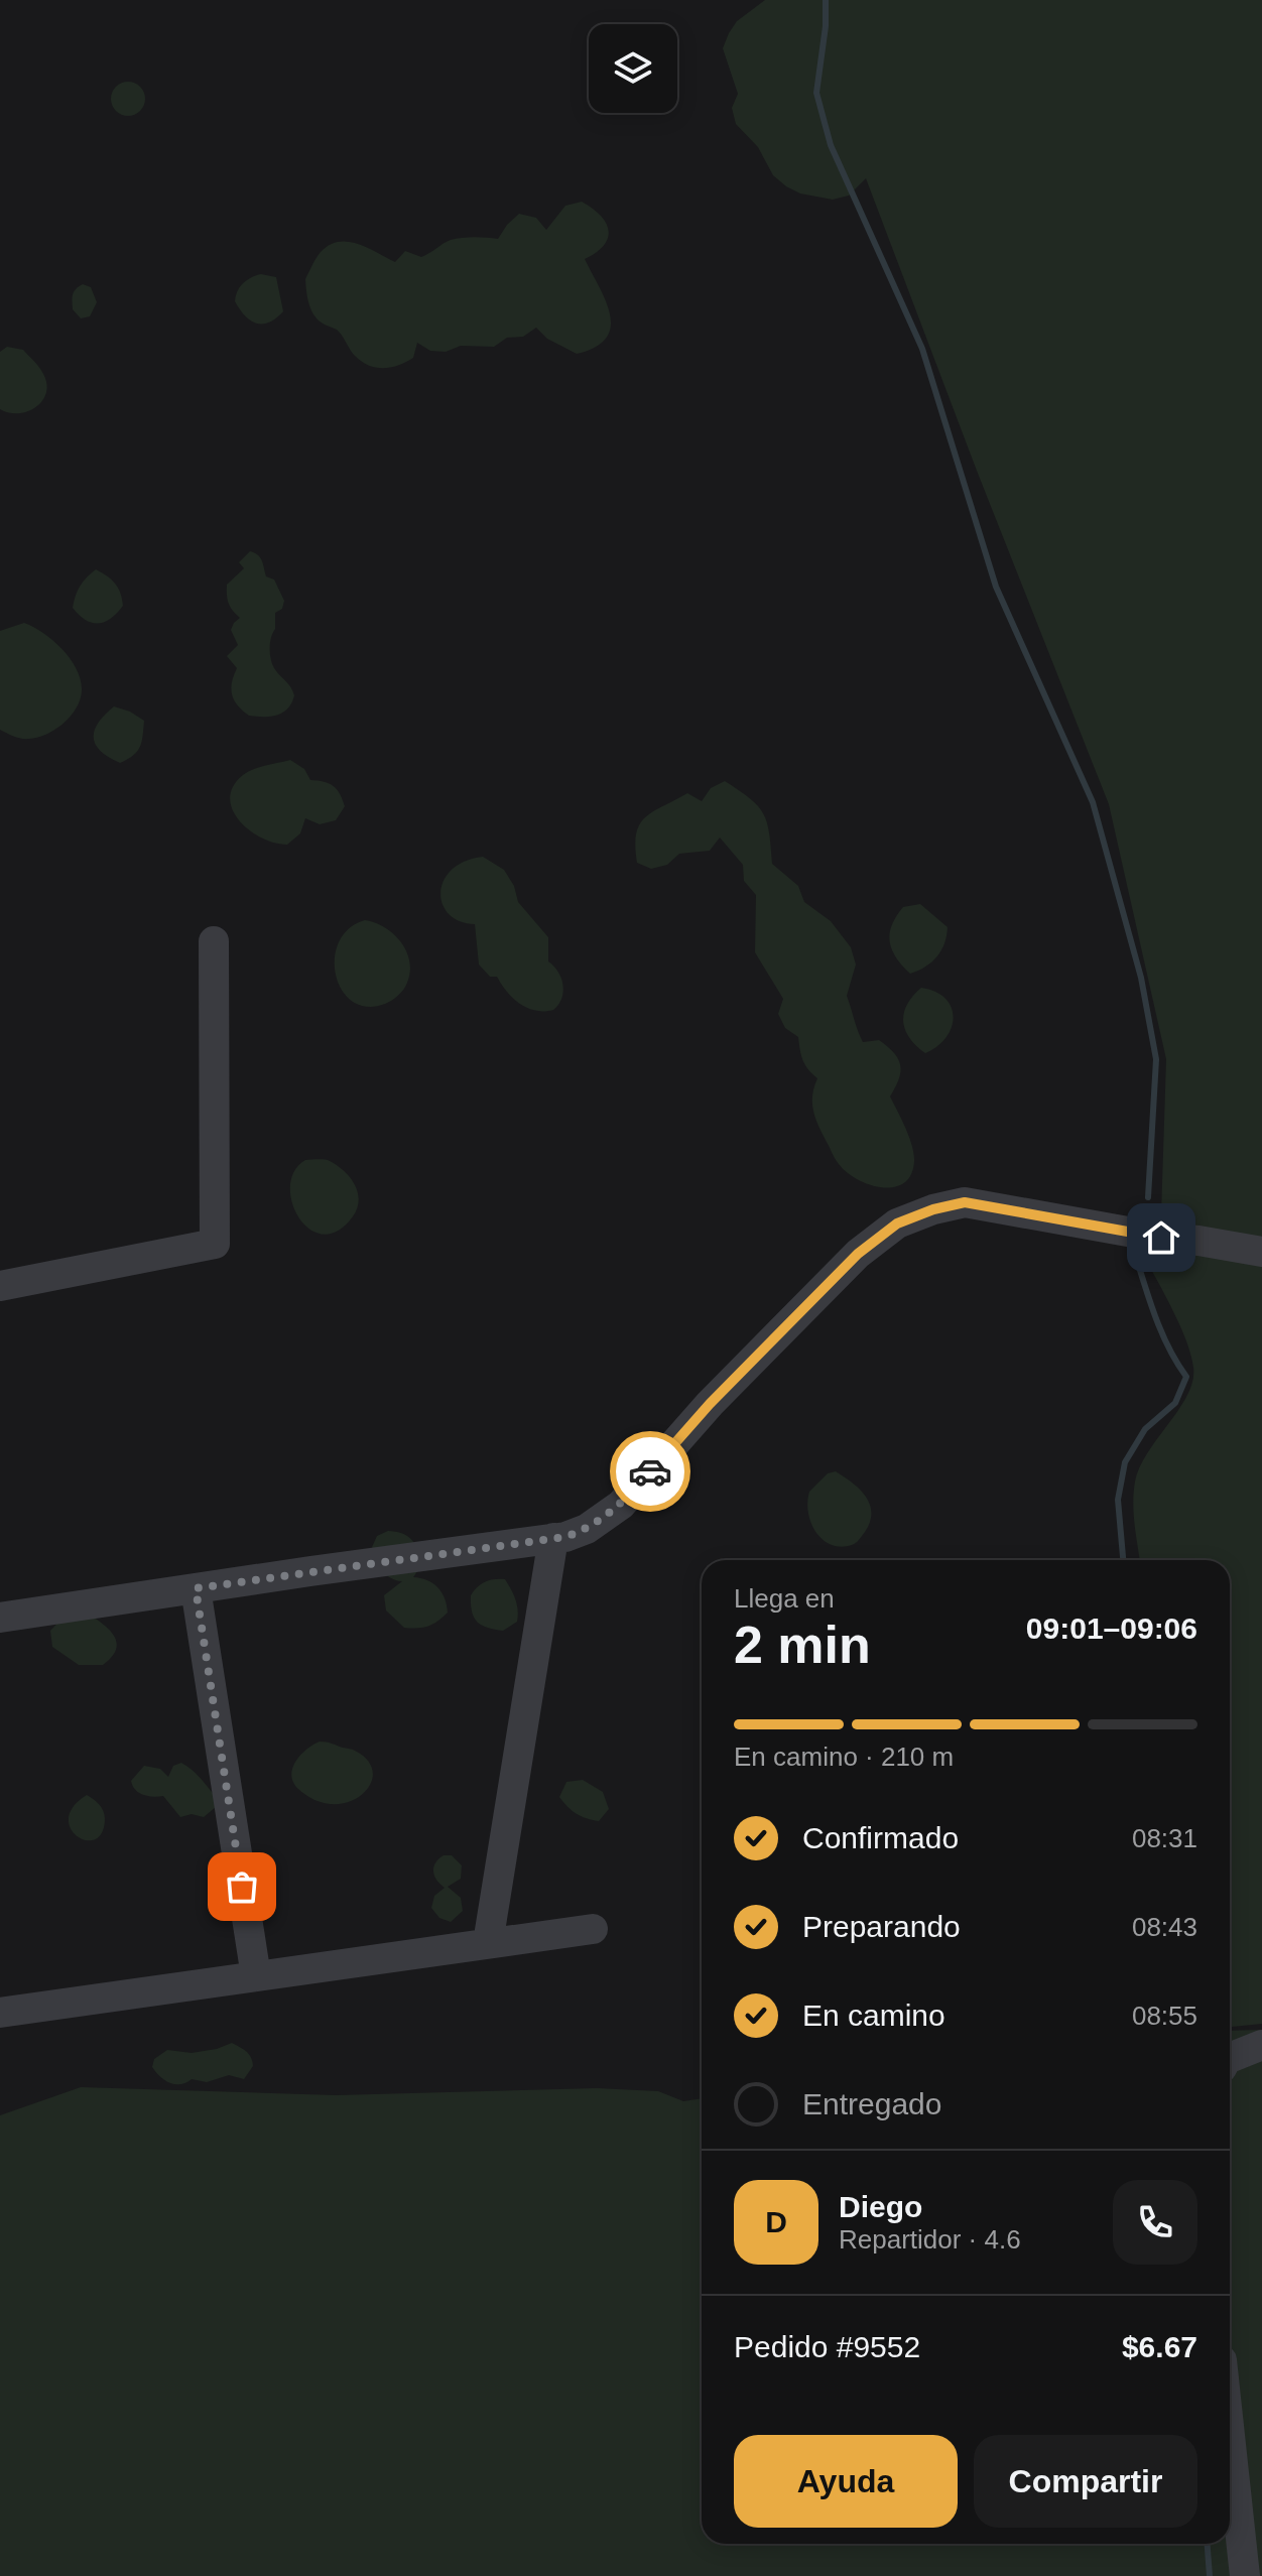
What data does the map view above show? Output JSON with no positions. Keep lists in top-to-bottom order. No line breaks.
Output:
{"page":{"heading":["2 min","Llega en","09:01–09:06"],"panel":["Diego","Repartidor · 4.6","Pedido #9552","$6.67"],"bar":"En camino · 210 m","list":[["Confirmado","08:31"],["Preparando","08:43"],["En camino","08:55"],"Entregado"],"round":"D","buttons":["Ayuda","Compartir"]}}
